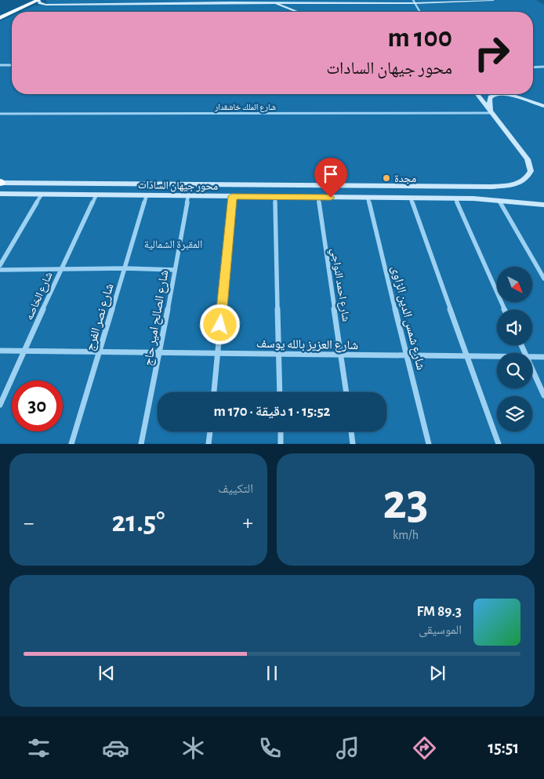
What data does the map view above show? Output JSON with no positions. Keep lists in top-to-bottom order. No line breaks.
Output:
{"streets":{"main road":["محور جيهان السادات"],"street":["شارع الملك خاشقدار","شارع احمد النواجي","شارع الخاصه","شارع نصر الفرج","شارع الصالح امير حاج","شارع شمس الدين الزاوى","شارع العزيز بالله يوسف"]},"crossings":[["شارع الملك خاشقدار","محور جيهان السادات"],["محور جيهان السادات","شارع احمد النواجي"],["محور جيهان السادات","شارع الخاصه"],["محور جيهان السادات","شارع نصر الفرج"],["محور جيهان السادات","شارع الصالح امير حاج"],["محور جيهان السادات","شارع شمس الدين الزاوى"],["شارع احمد النواجي","شارع العزيز بالله يوسف"],["شارع الخاصه","شارع العزيز بالله يوسف"],["شارع نصر الفرج","شارع العزيز بالله يوسف"],["شارع الصالح امير حاج","شارع العزيز بالله يوسف"],["شارع شمس الدين الزاوى","شارع العزيز بالله يوسف"]],"parks":["المقبرة الشمالية"],"places":["مجدة"],"north":"bottom right","page":{"turn":["100 m","محور جيهان السادات"],"limit":"30","trip":"15:52 · 1 دقيقة · 170 m","tile":[["23","km/h"],"التكييف"],"heat":["−","21.5°","+"],"song":["89.3 FM","الموسيقى"],"tabs":"15:51"}}
